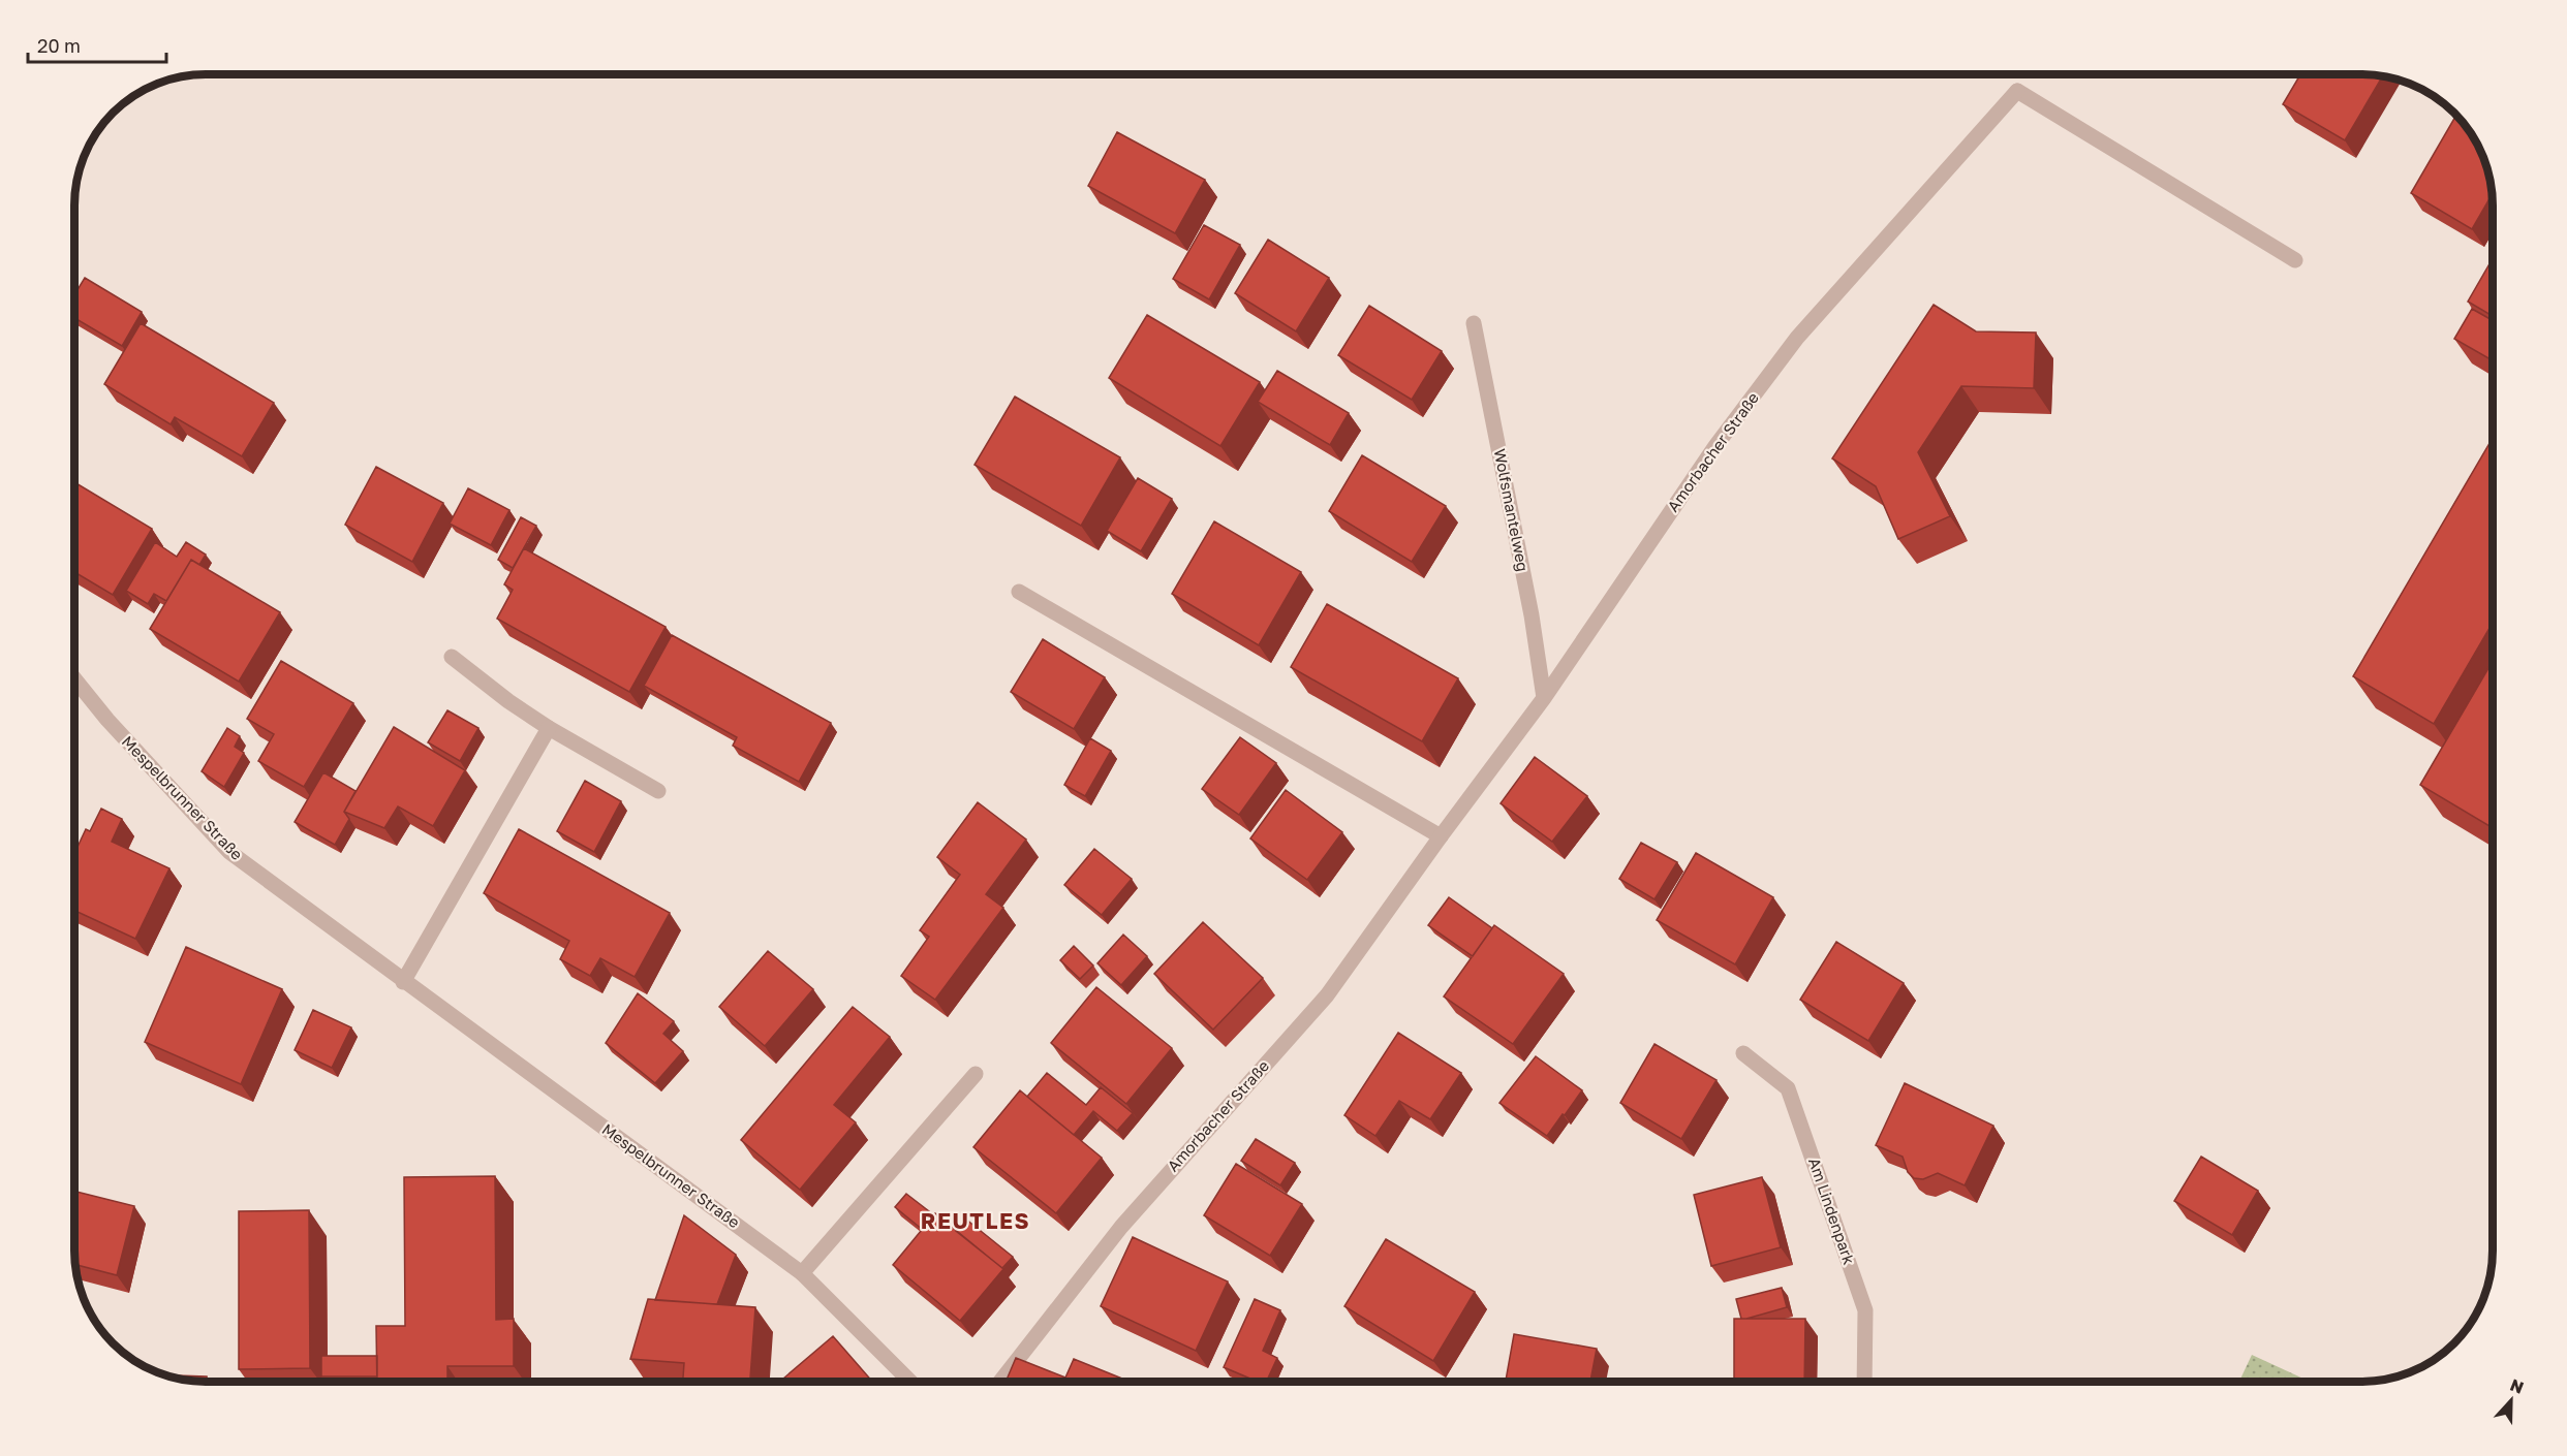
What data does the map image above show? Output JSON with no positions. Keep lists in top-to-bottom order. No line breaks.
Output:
{"streets":{"street":["Amorbacher Straße","Wolfsmantelweg","Mespelbrunner Straße","Am Lindenpark"]},"crossings":[["Amorbacher Straße","Wolfsmantelweg"]],"districts":["REUTLES"],"scale_bar":"20 m","north":"top"}
